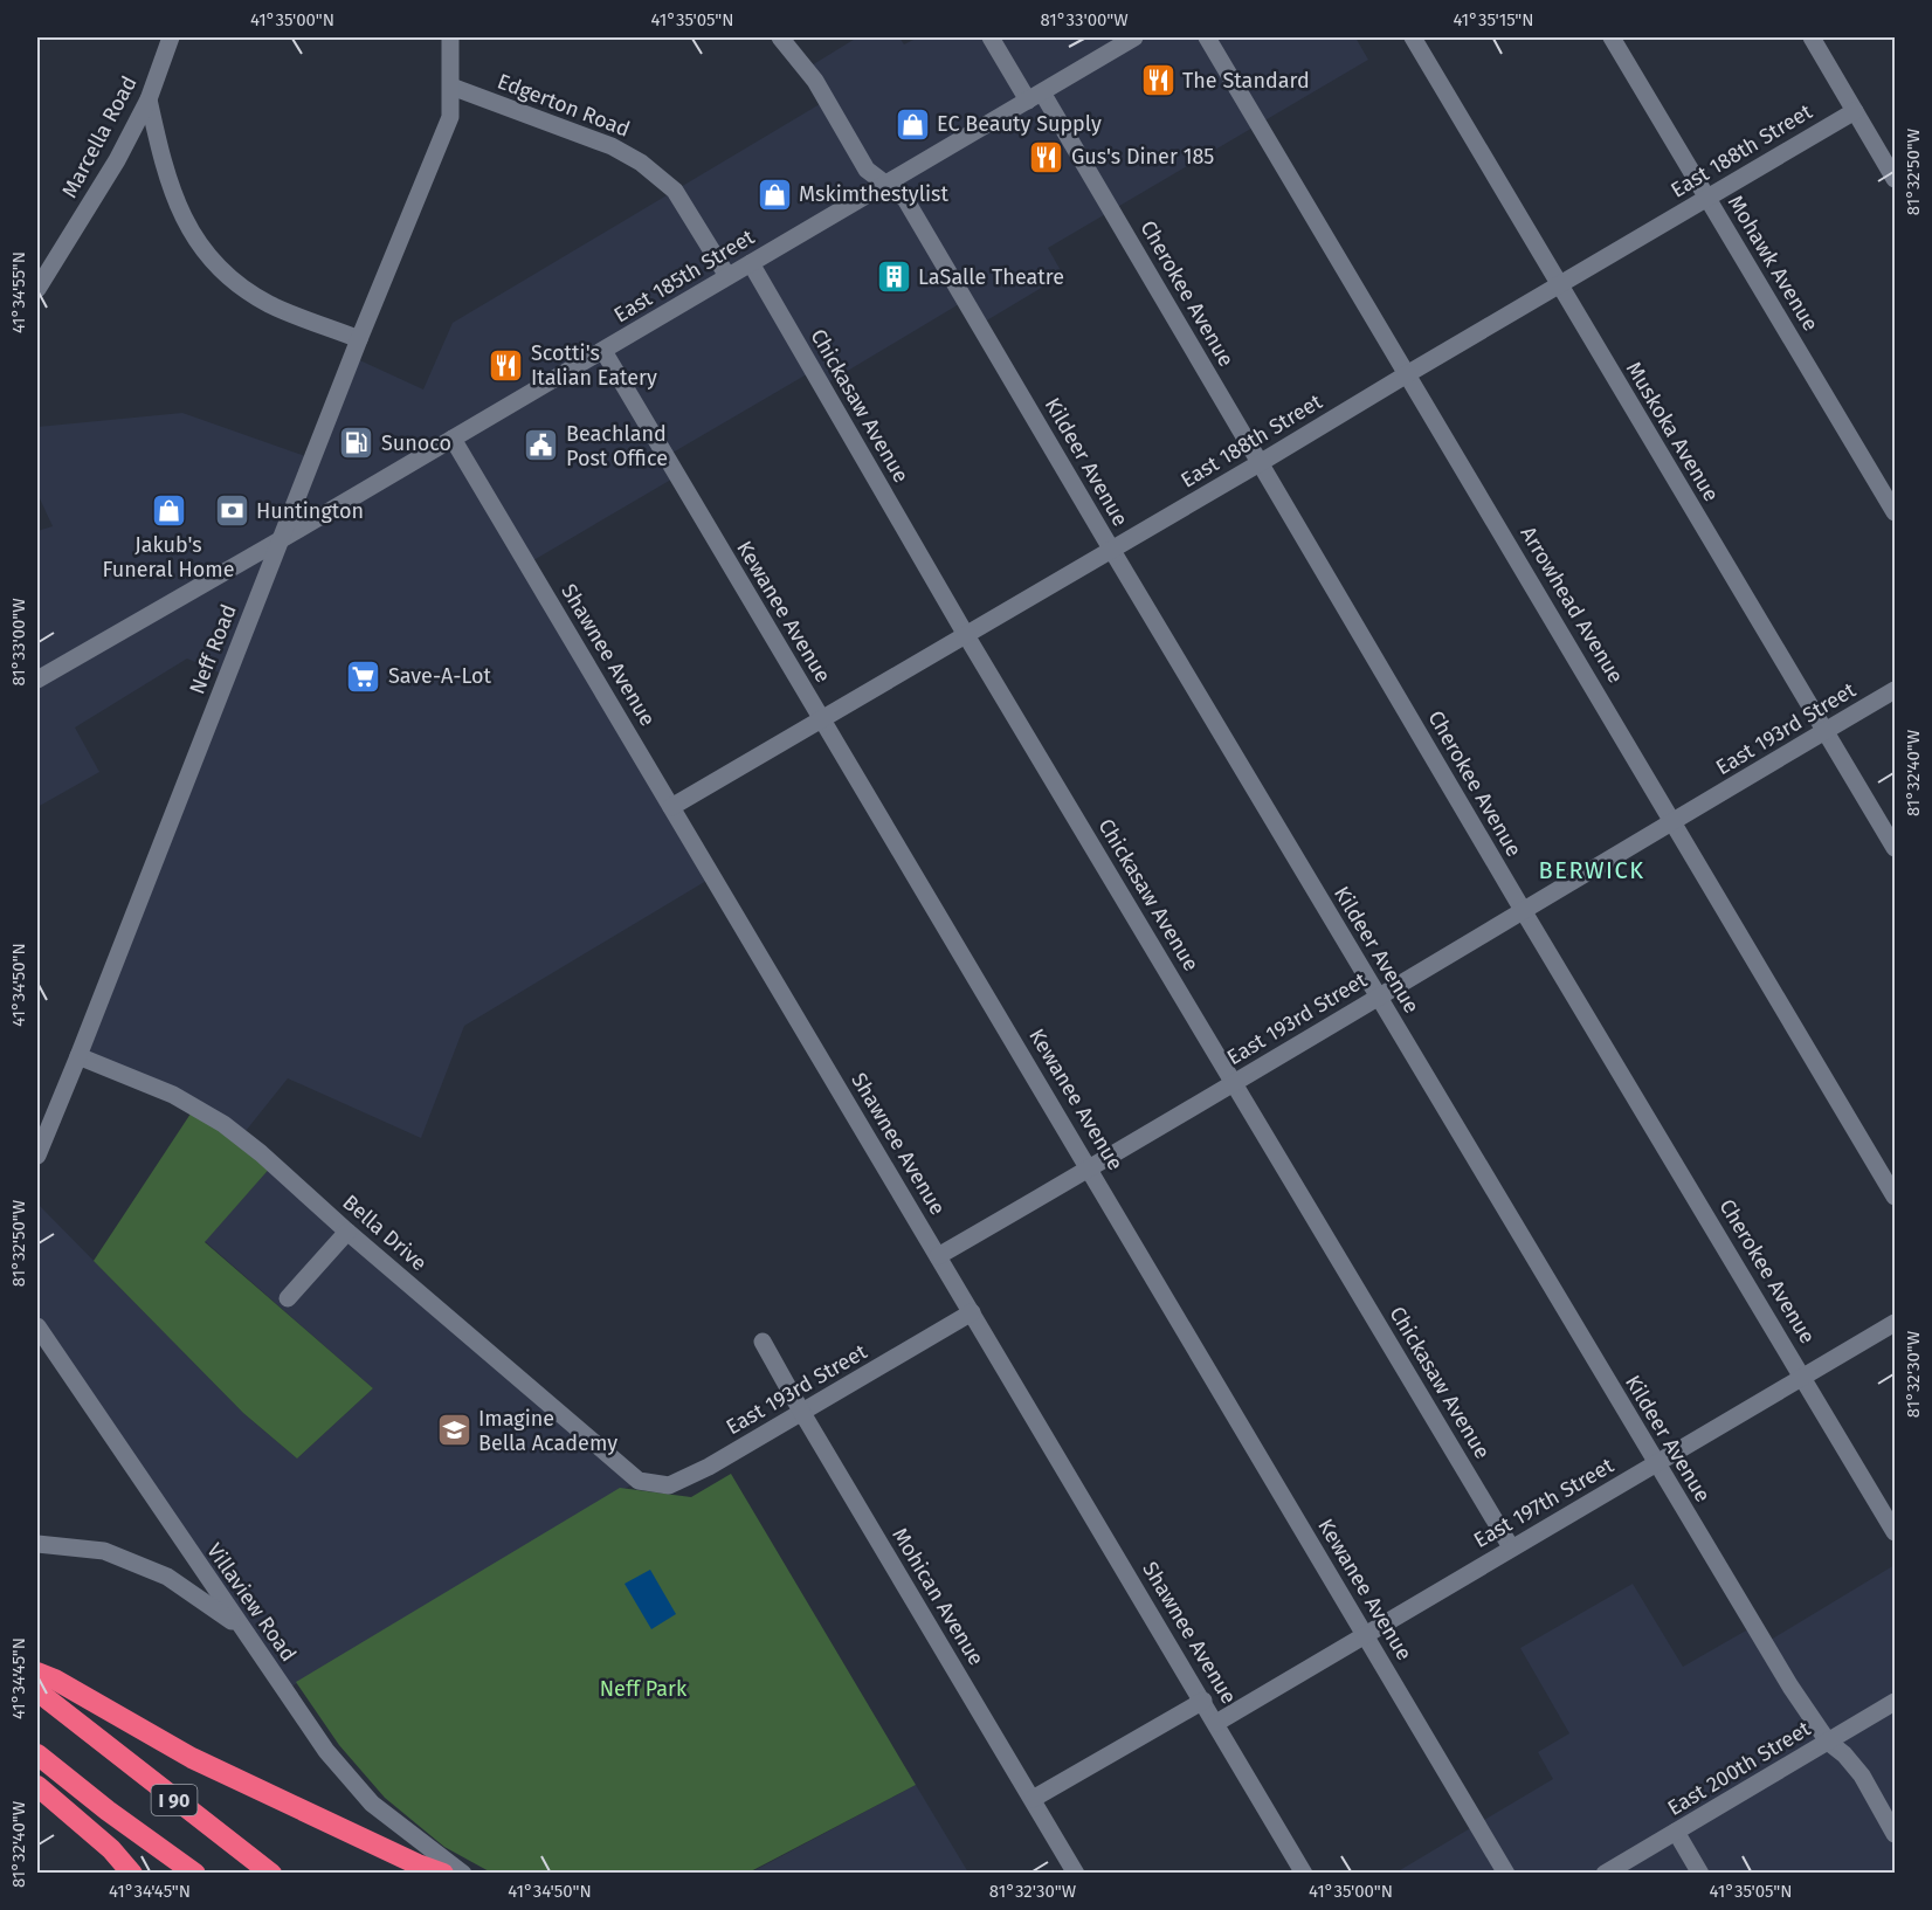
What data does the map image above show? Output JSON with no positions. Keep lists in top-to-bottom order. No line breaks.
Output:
{"streets":{"highway":["I 90"],"street":["Edgerton Road","Marcella Road","East 188th Street","Mohawk Avenue","East 185th Street","Cherokee Avenue","Chickasaw Avenue","Muskoka Avenue","Kildeer Avenue","Arrowhead Avenue","Kewanee Avenue","Neff Road","Shawnee Avenue","East 193rd Street","Bella Drive","East 197th Street","Mohican Avenue","Villaview Road","East 200th Street"]},"crossings":[["Edgerton Road","East 185th Street"],["Edgerton Road","Neff Road"],["East 188th Street","Mohawk Avenue"],["East 188th Street","Cherokee Avenue"],["East 188th Street","Chickasaw Avenue"],["East 188th Street","Muskoka Avenue"],["East 188th Street","Kildeer Avenue"],["East 188th Street","Arrowhead Avenue"],["East 188th Street","Kewanee Avenue"],["East 188th Street","Shawnee Avenue"],["East 185th Street","Cherokee Avenue"],["East 185th Street","Chickasaw Avenue"],["East 185th Street","Kildeer Avenue"],["East 185th Street","Kewanee Avenue"],["East 185th Street","Neff Road"],["East 185th Street","Shawnee Avenue"],["Cherokee Avenue","East 193rd Street"],["Cherokee Avenue","East 197th Street"],["Chickasaw Avenue","East 193rd Street"],["Chickasaw Avenue","East 197th Street"],["Muskoka Avenue","East 193rd Street"],["Kildeer Avenue","East 193rd Street"],["Kildeer Avenue","East 197th Street"],["Kildeer Avenue","East 200th Street"],["Arrowhead Avenue","East 193rd Street"],["Kewanee Avenue","East 193rd Street"],["Kewanee Avenue","East 197th Street"],["Neff Road","Bella Drive"],["Shawnee Avenue","East 193rd Street"],["Shawnee Avenue","East 197th Street"],["East 193rd Street","Bella Drive"],["East 193rd Street","Mohican Avenue"]],"districts":["BERWICK"],"parks":["Neff Park"],"places":{"restaurant":["The Standard","Gus's Diner 185","Scotti's Italian Eatery"],"shop":["EC Beauty Supply","Mskimthestylist","Jakub's Funeral Home"],"building":["LaSalle Theatre"],"fuel station":["Sunoco"],"public building":["Beachland Post Office"],"bank":["Huntington"],"supermarket":["Save-A-Lot"],"school or university":["Imagine Bella Academy"]},"coordinates":["41°35'00\"N","41°35'05\"N","81°33'00\"W","41°35'15\"N","81°32'50\"W","41°34'55\"N","81°32'40\"W","41°34'50\"N","81°32'30\"W","41°34'45\"N"]}
